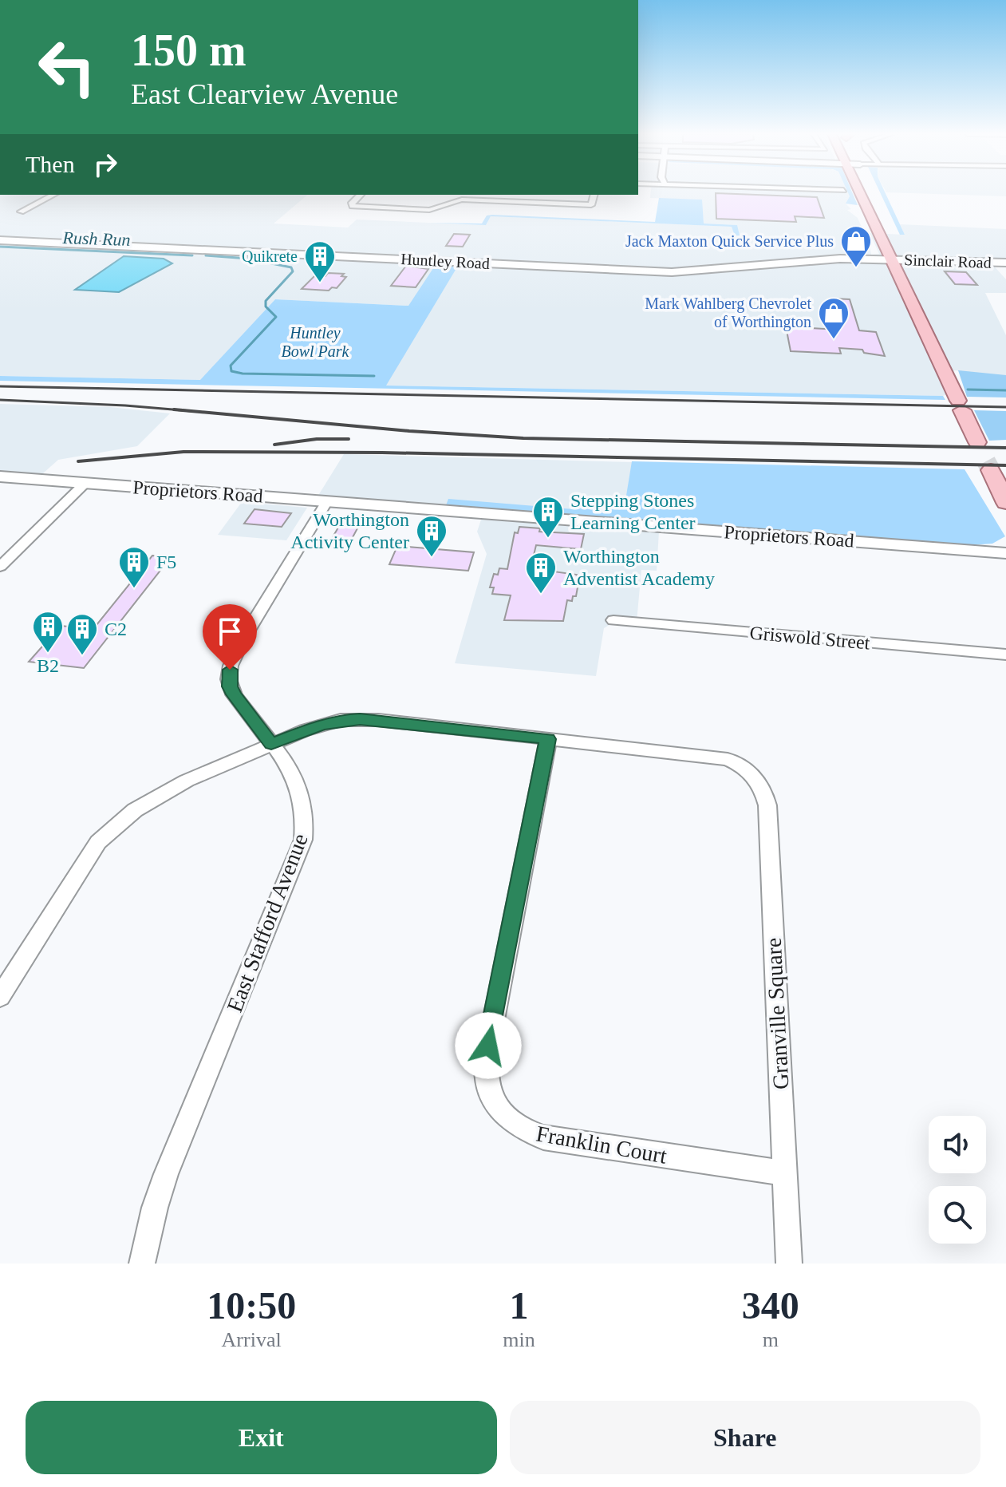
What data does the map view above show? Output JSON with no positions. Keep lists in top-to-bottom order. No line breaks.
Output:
{"streets":{"main road":["Huntley Road","Sinclair Road"],"street":["Proprietors Road","Griswold Street","East Stafford Avenue","Granville Square","Franklin Court"]},"crossings":[["Huntley Road","Sinclair Road"],["Proprietors Road","East Stafford Avenue"],["Granville Square","Franklin Court"]],"water":["Rush Run"],"parks":["Huntley Bowl Park"],"places":{"shop":["Jack Maxton Quick Service Plus","Mark Wahlberg Chevrolet of Worthington"],"building":["Quikrete","Stepping Stones Learning Center","Worthington Activity Center","F5","Worthington Adventist Academy","B2","C2"]},"page":{"turn":["150 m","East Clearview Avenue"],"then":"Then","eta":["10:50","Arrival","1","min","340","m"],"buttons":["Exit","Share"]}}
